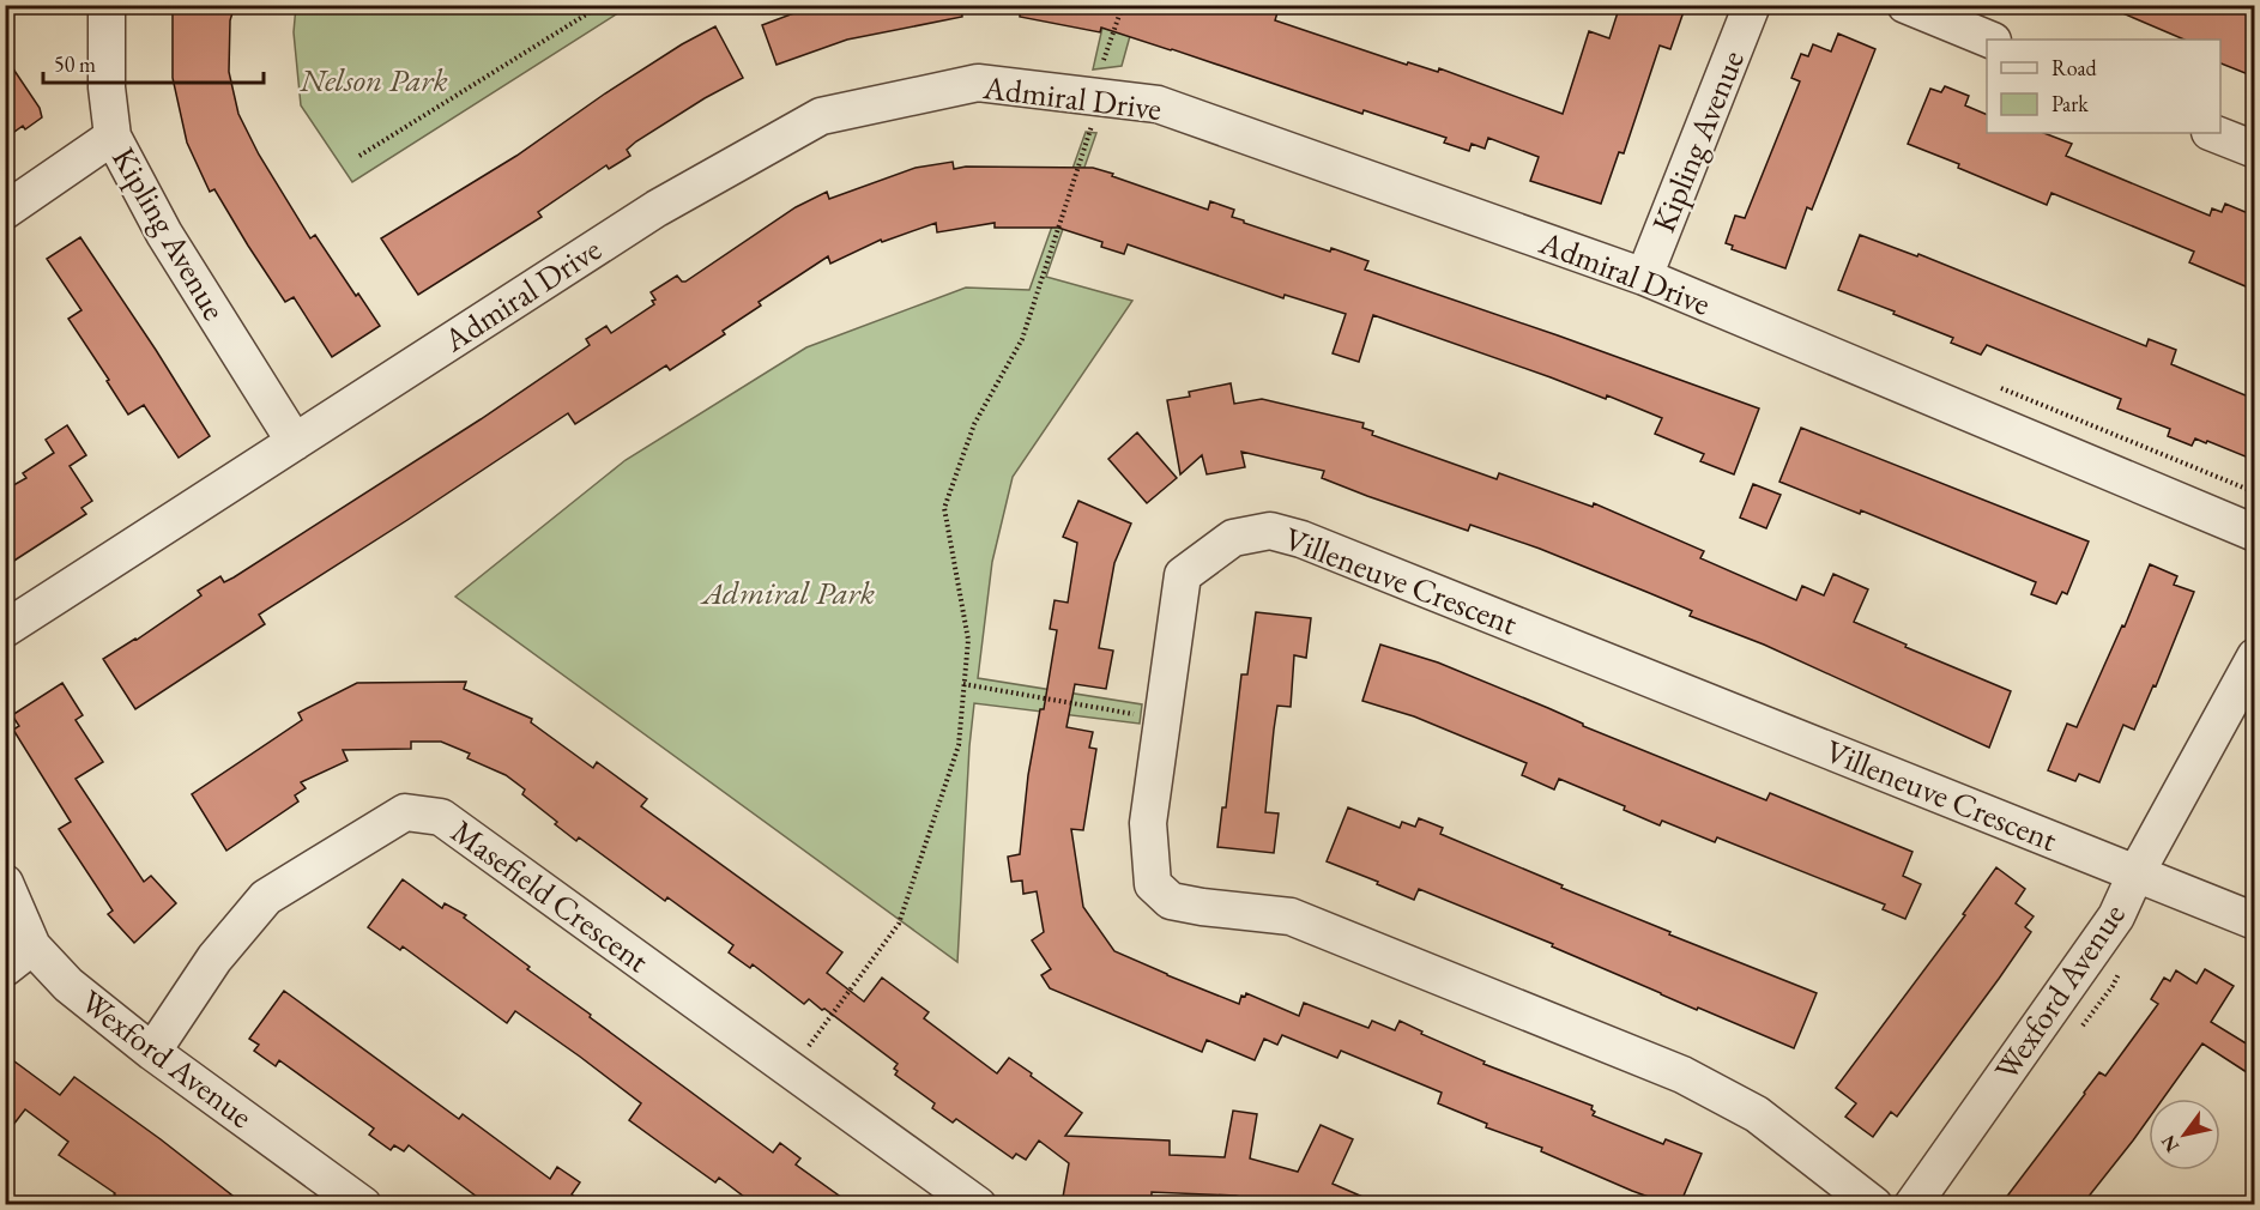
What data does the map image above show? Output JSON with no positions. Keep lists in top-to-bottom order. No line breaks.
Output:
{"streets":{"street":["Admiral Drive","Kipling Avenue","Villeneuve Crescent","Masefield Crescent","Wexford Avenue"]},"crossings":[["Admiral Drive","Kipling Avenue"],["Villeneuve Crescent","Wexford Avenue"],["Masefield Crescent","Wexford Avenue"]],"parks":["Nelson Park","Admiral Park"],"legend":["Road","Park"],"scale_bar":"50 m","north":"bottom left"}
